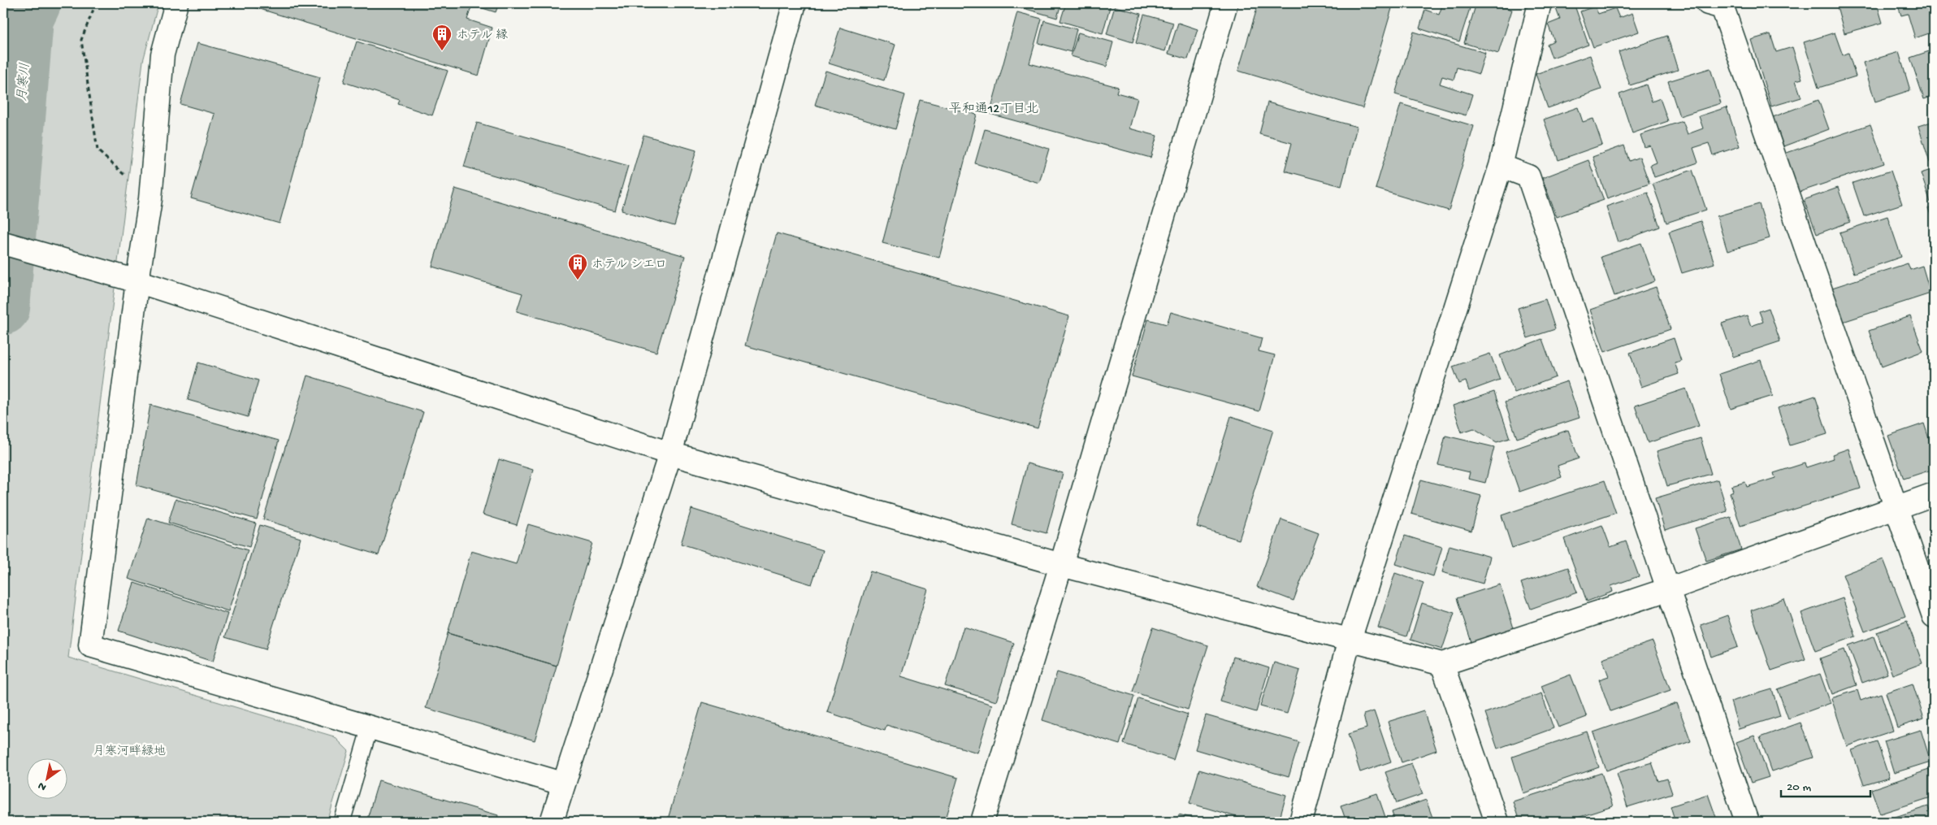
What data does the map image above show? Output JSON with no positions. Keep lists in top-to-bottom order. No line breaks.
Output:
{"districts":["平和通12丁目北"],"water":["月寒川"],"parks":["月寒河畔緑地"],"places":{"building":["ホテル 縁","ホテル シエロ"]},"scale_bar":"20 m","north":"bottom left"}
